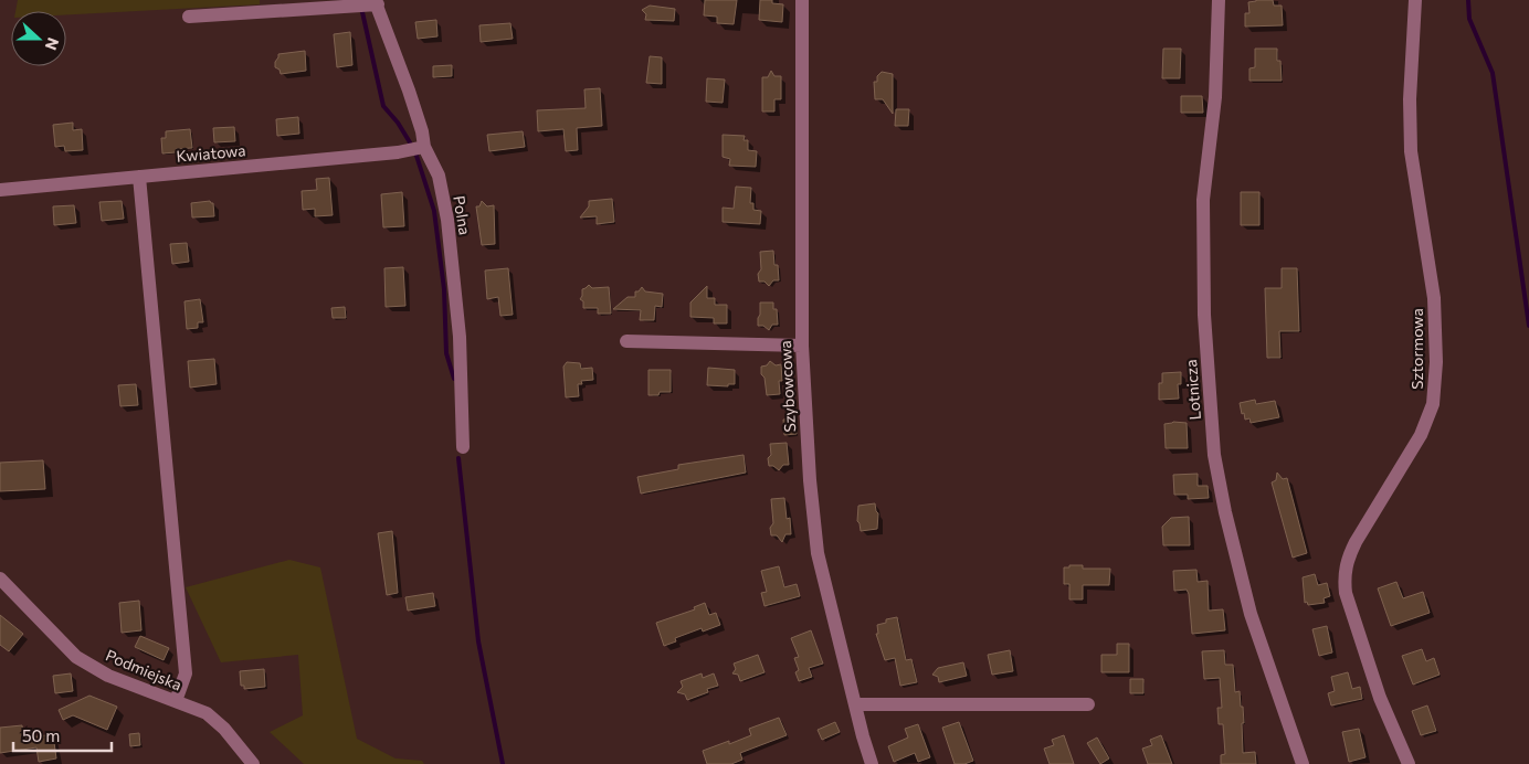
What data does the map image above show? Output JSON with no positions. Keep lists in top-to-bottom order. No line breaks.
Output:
{"streets":{"street":["Kwiatowa","Polna","Sztormowa","Szybowcowa","Lotnicza","Podmiejska"]},"crossings":[["Kwiatowa","Polna"]],"scale_bar":"50 m","north":"right"}
